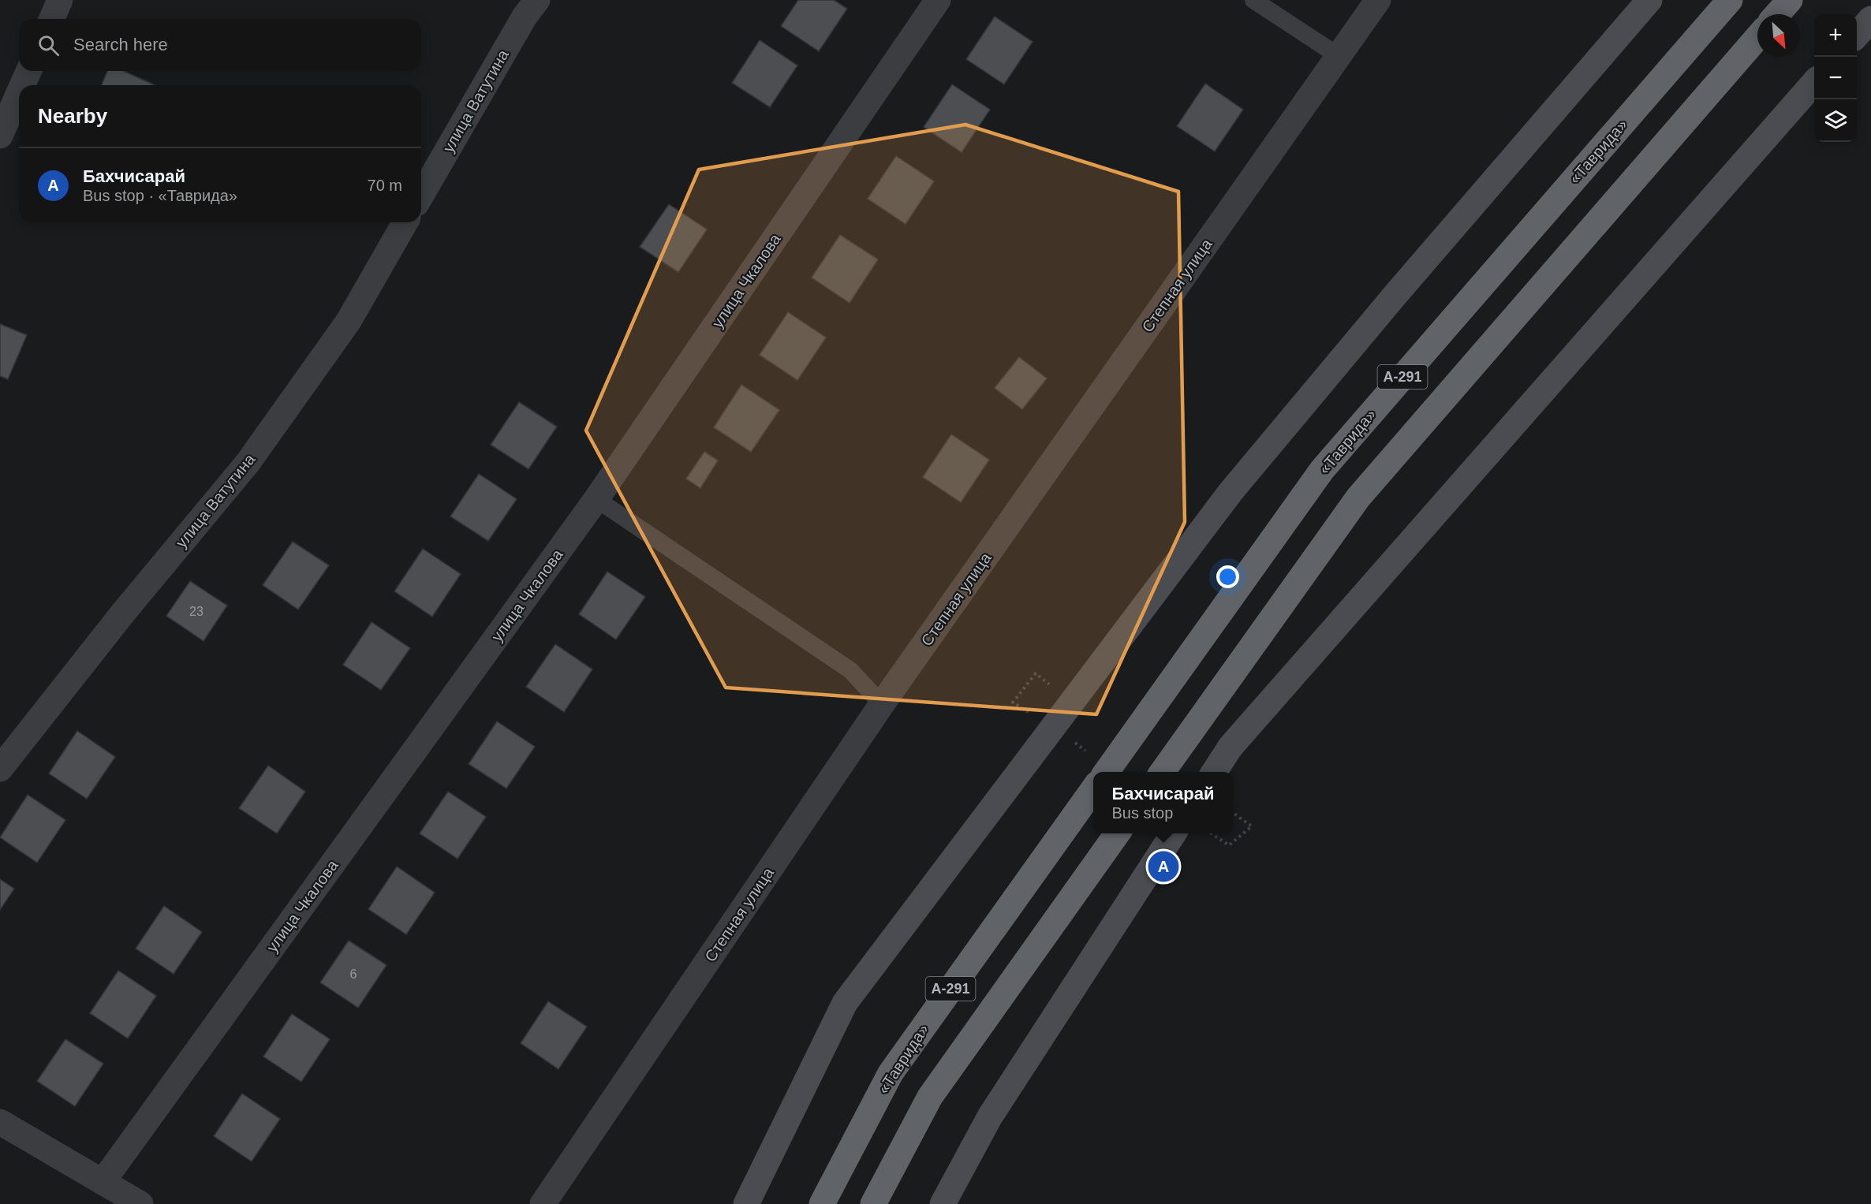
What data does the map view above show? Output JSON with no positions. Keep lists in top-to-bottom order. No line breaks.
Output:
{"streets":{"highway":["«Таврида»","А-291"],"street":["улица Ватутина","улица Чкалова","Степная улица"]},"house_numbers":["23","6"],"north":"bottom right","page":{"map_buttons":["+","−"],"search":"Search here","heading":"Nearby","list":[{"mark":"A","name":"Бахчисарай","note":"Bus stop · «Таврида»","value":"70 m"}],"popup":["Бахчисарай","Bus stop"],"pins":"A"}}
